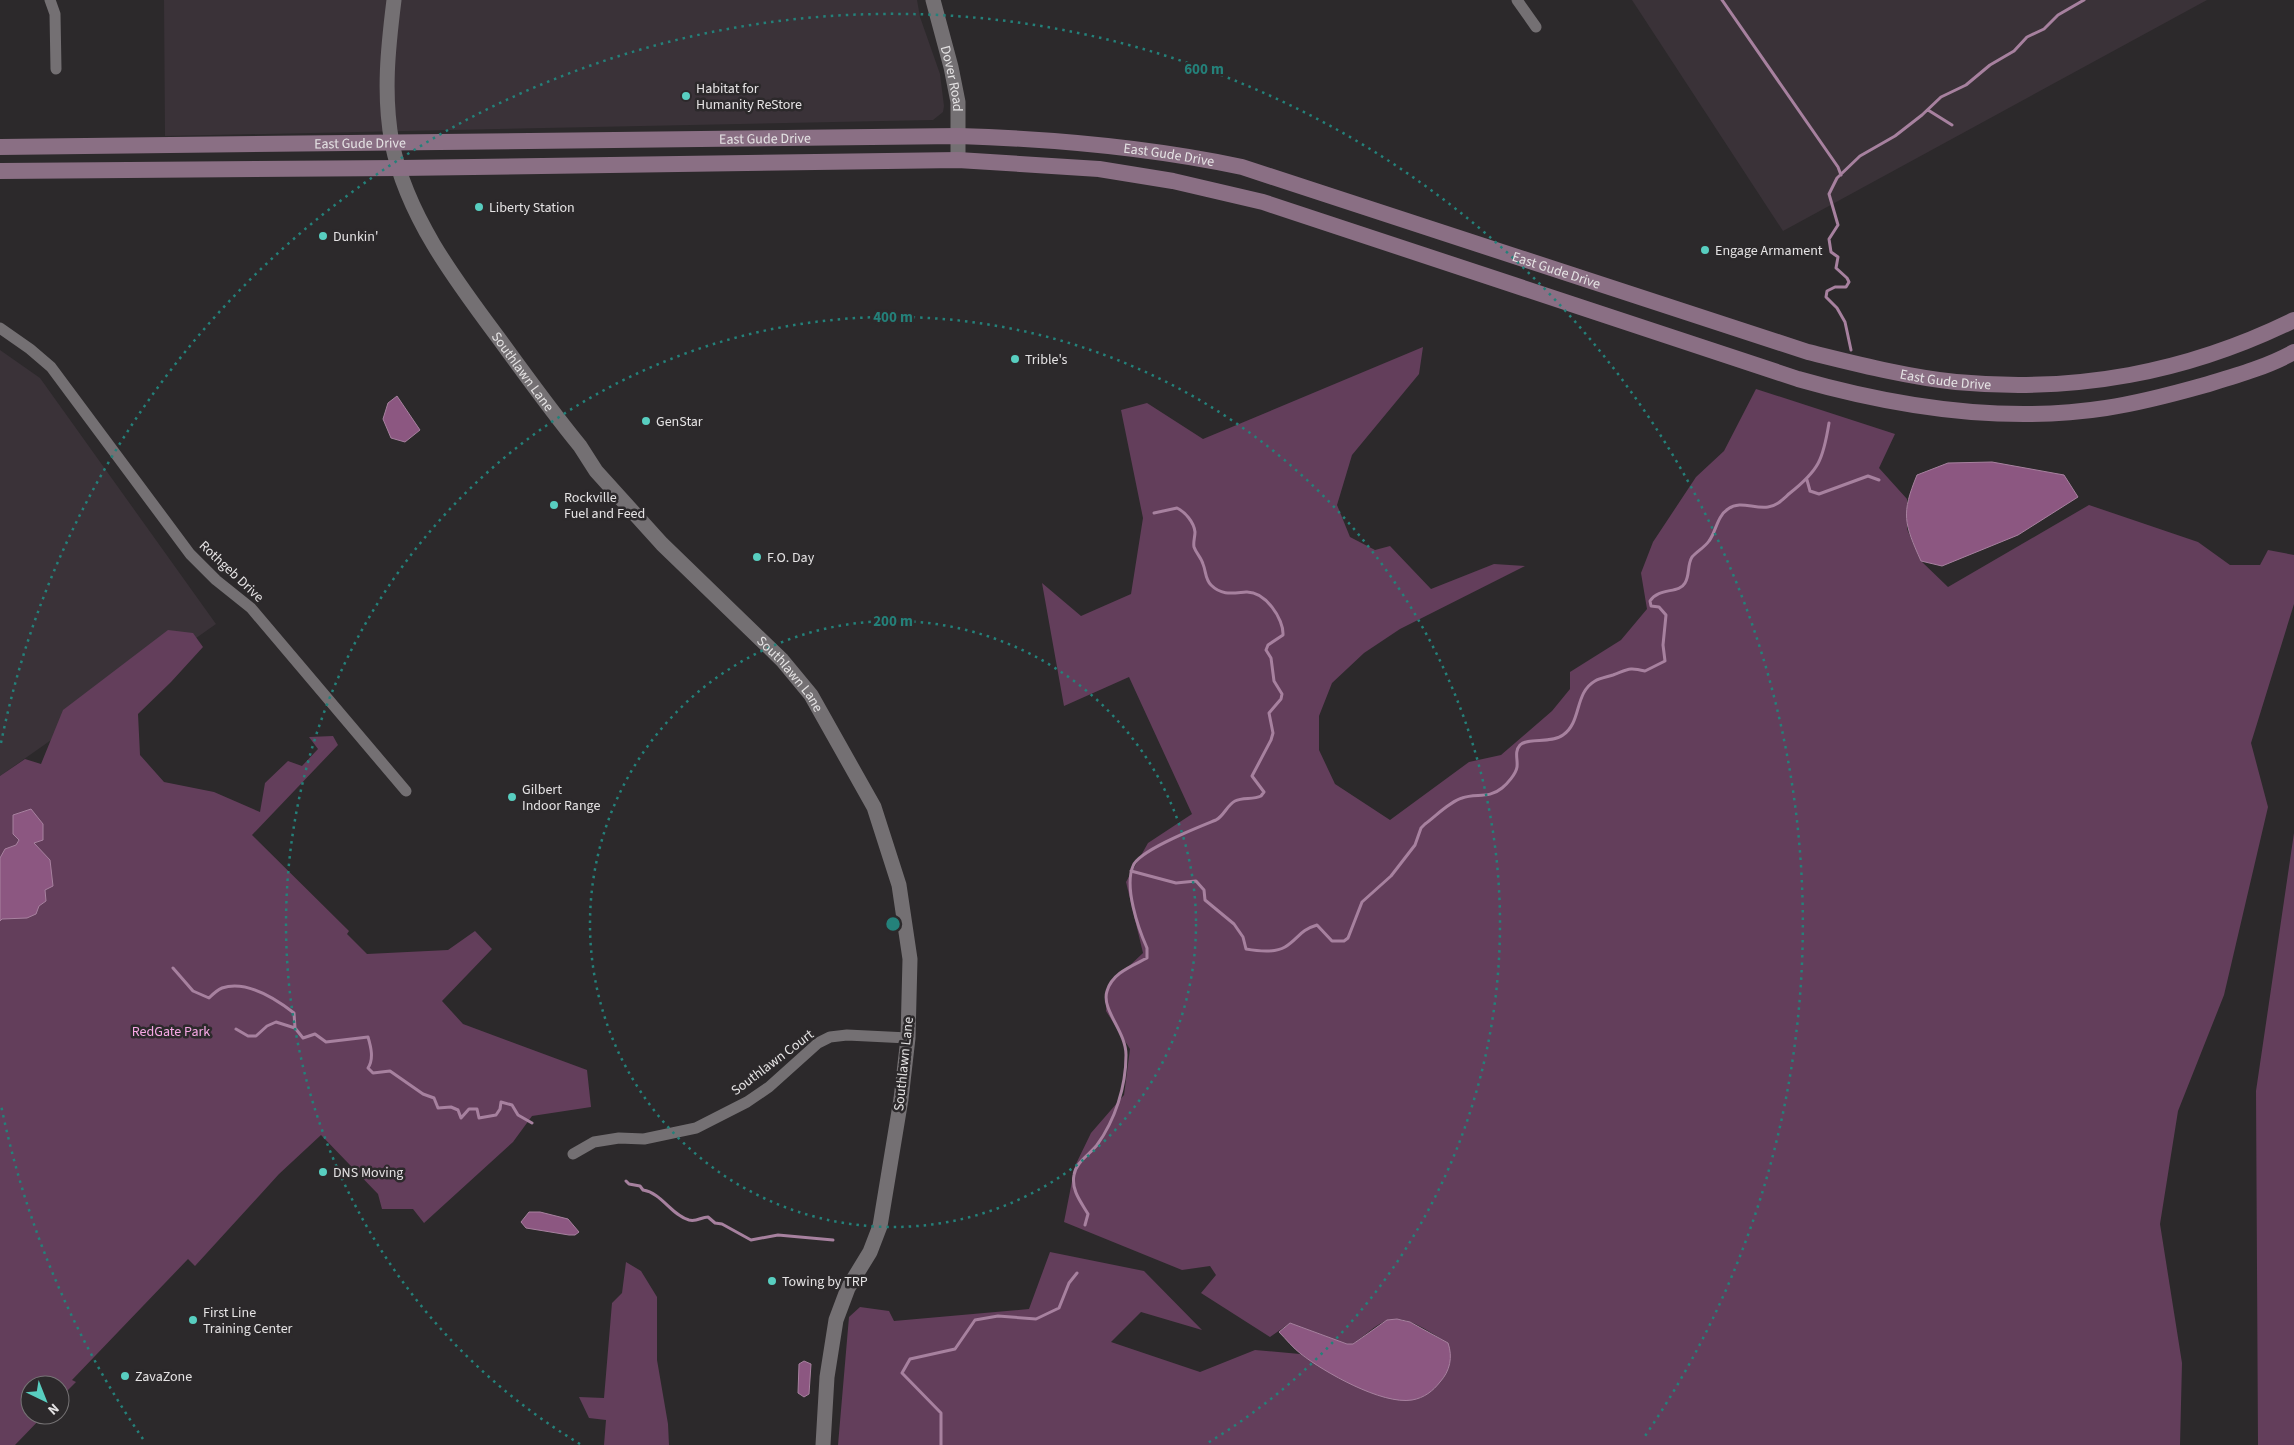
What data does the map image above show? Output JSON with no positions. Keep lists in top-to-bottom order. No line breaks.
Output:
{"streets":{"main road":["East Gude Drive"],"street":["Dover Road","Southlawn Lane","Rothgeb Drive","Southlawn Court"]},"crossings":[["Dover Road","East Gude Drive"],["East Gude Drive","Southlawn Lane"],["Southlawn Lane","Southlawn Court"]],"parks":["RedGate Park"],"places":["Habitat for Humanity ReStore","Liberty Station","Dunkin'","Engage Armament","Trible's","GenStar","Rockville Fuel and Feed","F.O. Day","Gilbert Indoor Range","DNS Moving","Towing by TRP","First Line Training Center","ZavaZone"],"north":"bottom right","rings":["600 m","400 m","200 m"]}
